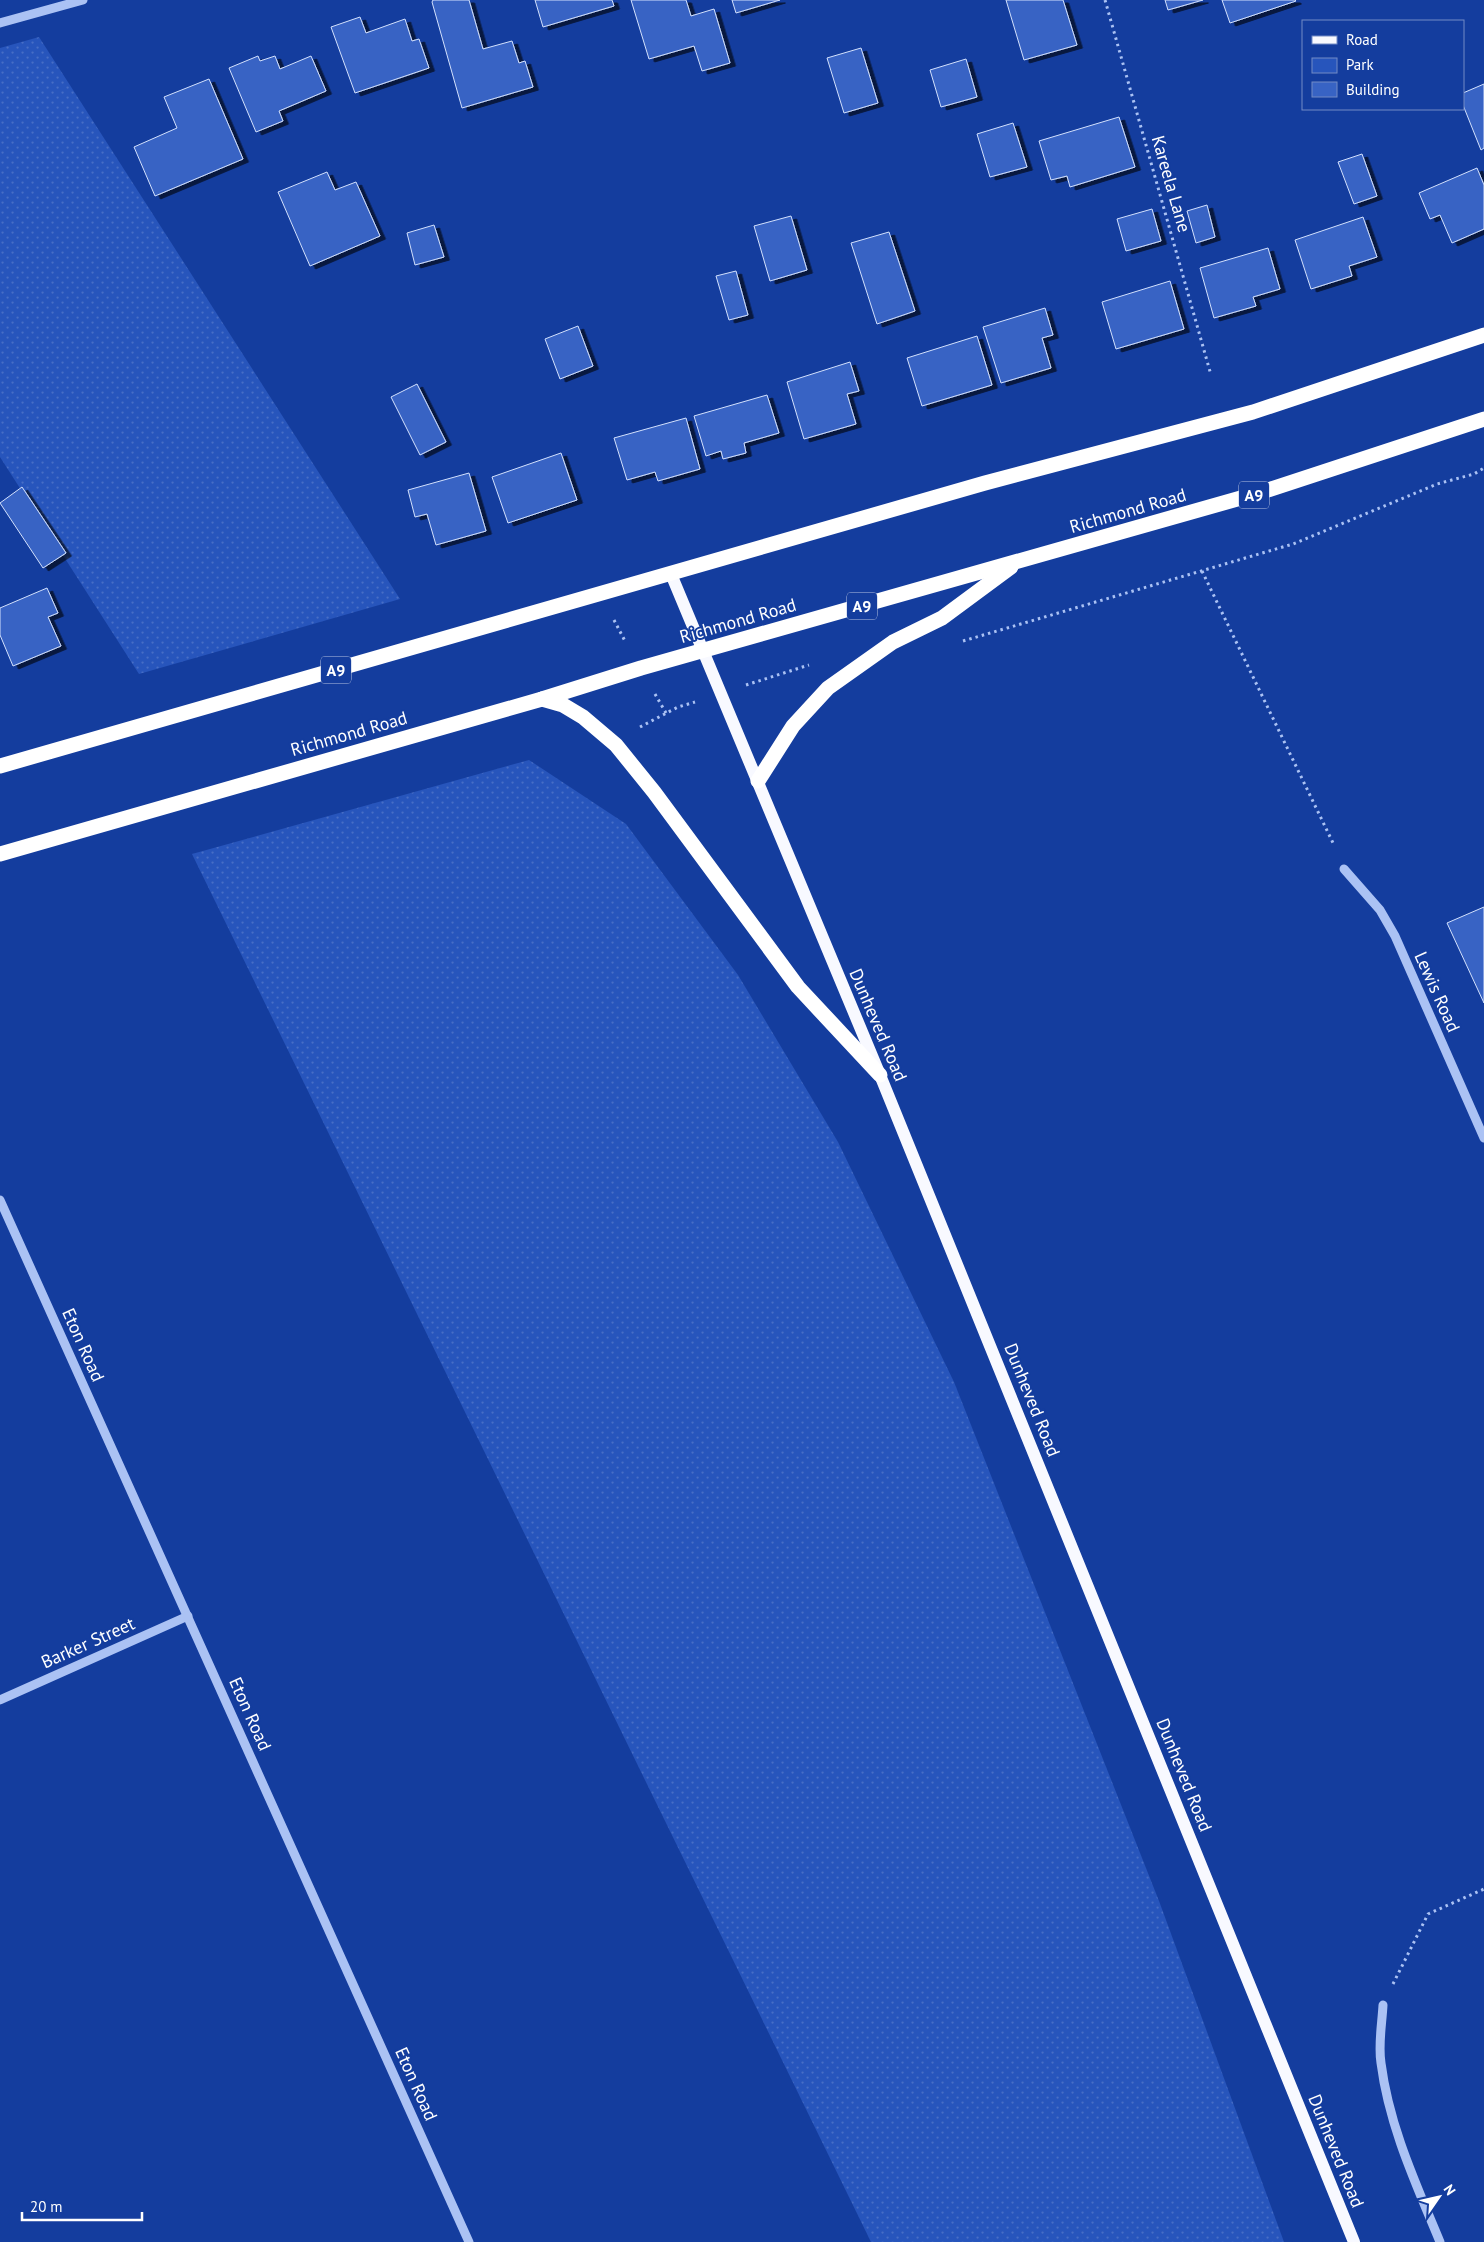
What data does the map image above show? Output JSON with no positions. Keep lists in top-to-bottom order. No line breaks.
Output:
{"streets":{"highway":["A9","Richmond Road"],"main road":["Dunheved Road"],"street":["Lewis Road","Eton Road","Barker Street"],"path":["Kareela Lane"]},"crossings":[["A9","Dunheved Road"],["Richmond Road","Dunheved Road"],["Eton Road","Barker Street"]],"legend":["Road","Park","Building"],"scale_bar":"20 m","north":"top right"}
